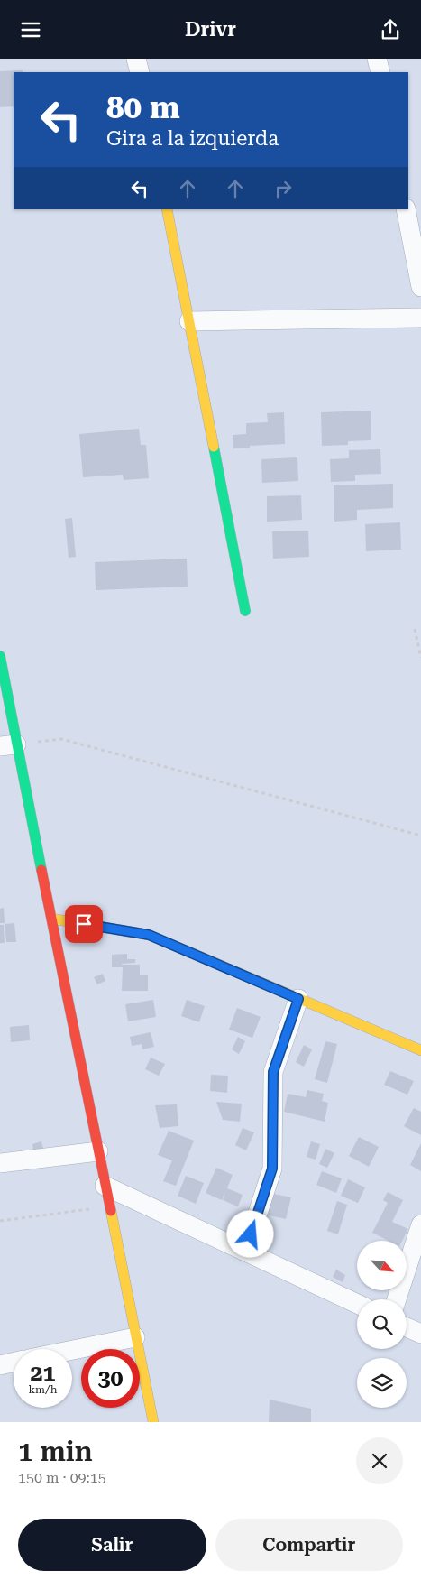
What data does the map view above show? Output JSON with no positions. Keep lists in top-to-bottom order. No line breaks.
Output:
{"north":"bottom right","page":{"header":"Drivr","turn":["80 m","Gira a la izquierda"],"speed":"21 km/h","limit":"30","heading":["1 min","150 m · 09:15"],"buttons":["Salir","Compartir"]}}
